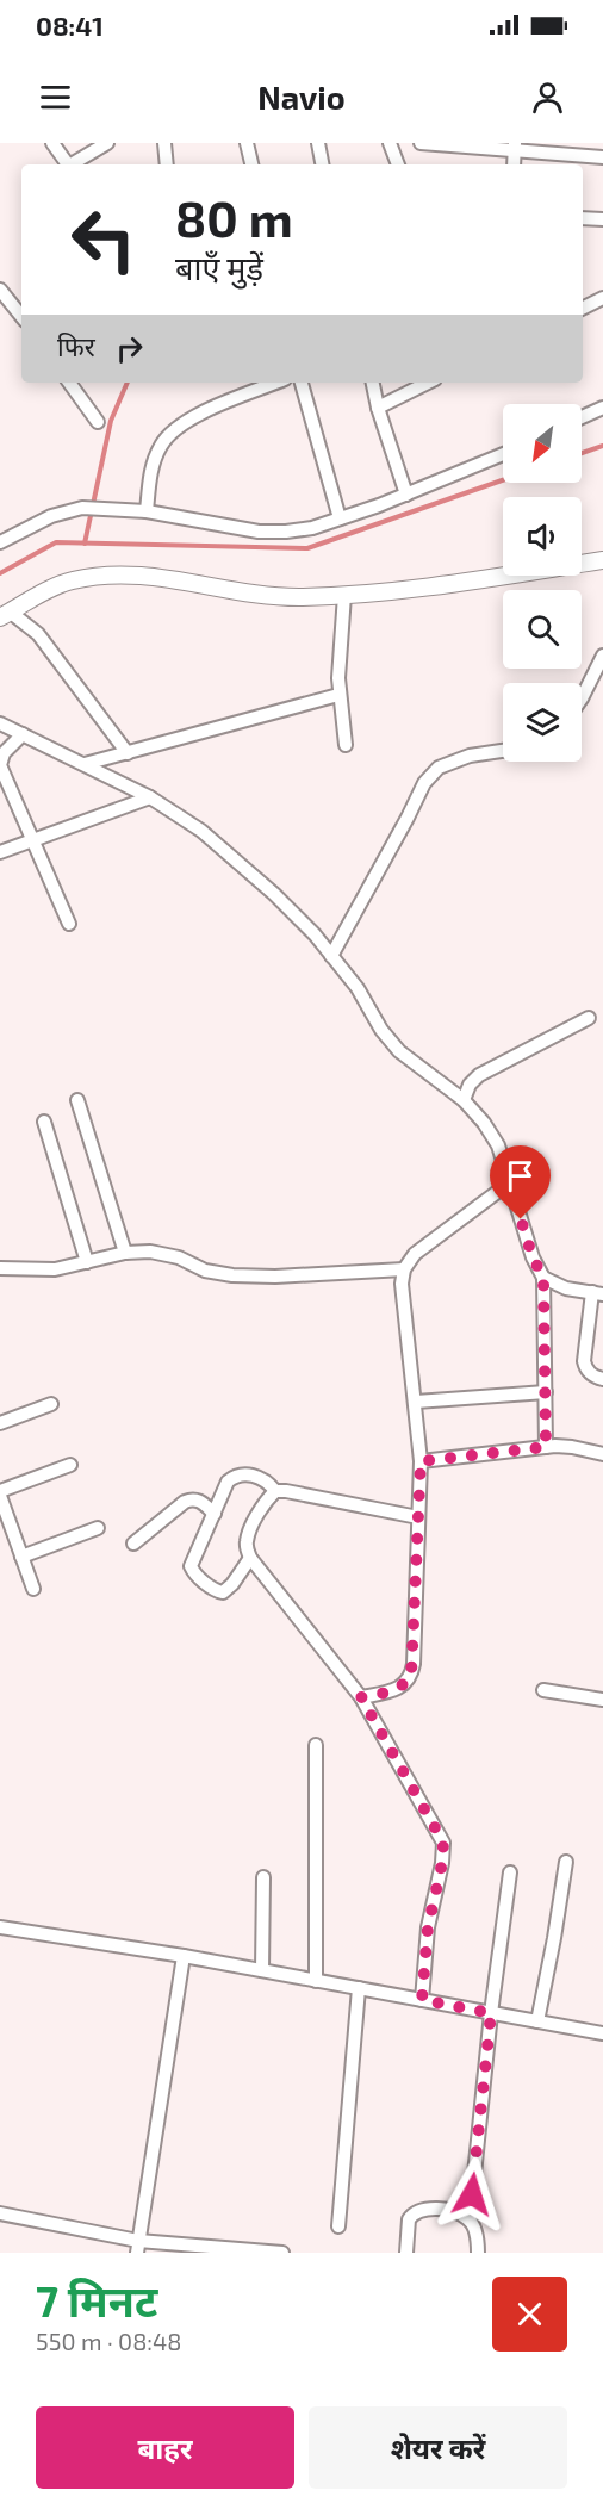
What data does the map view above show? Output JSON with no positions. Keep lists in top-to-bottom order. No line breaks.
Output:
{"north":"bottom left","page":{"status":"08:41","header":"Navio","turn":["80 m","बाएँ मुड़ें"],"then":"फिर","heading":["7 मिनट","550 m · 08:48"],"buttons":["बाहर","शेयर करें"]}}
